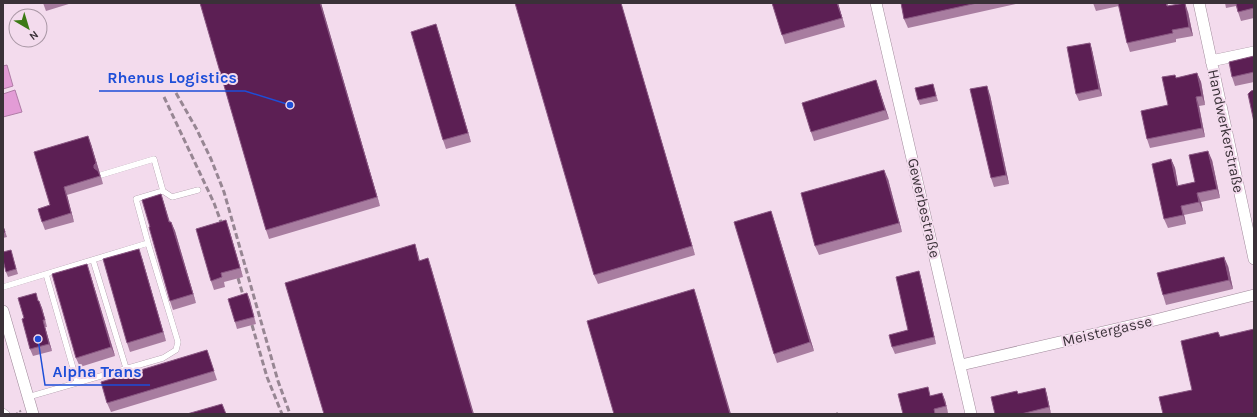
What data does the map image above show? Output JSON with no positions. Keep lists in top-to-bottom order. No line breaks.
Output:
{"streets":{"street":["Handwerkerstraße","Gewerbestraße","Meistergasse"]},"crossings":[["Gewerbestraße","Meistergasse"]],"places":["Rhenus Logistics","Alpha Trans"],"north":"bottom right"}
